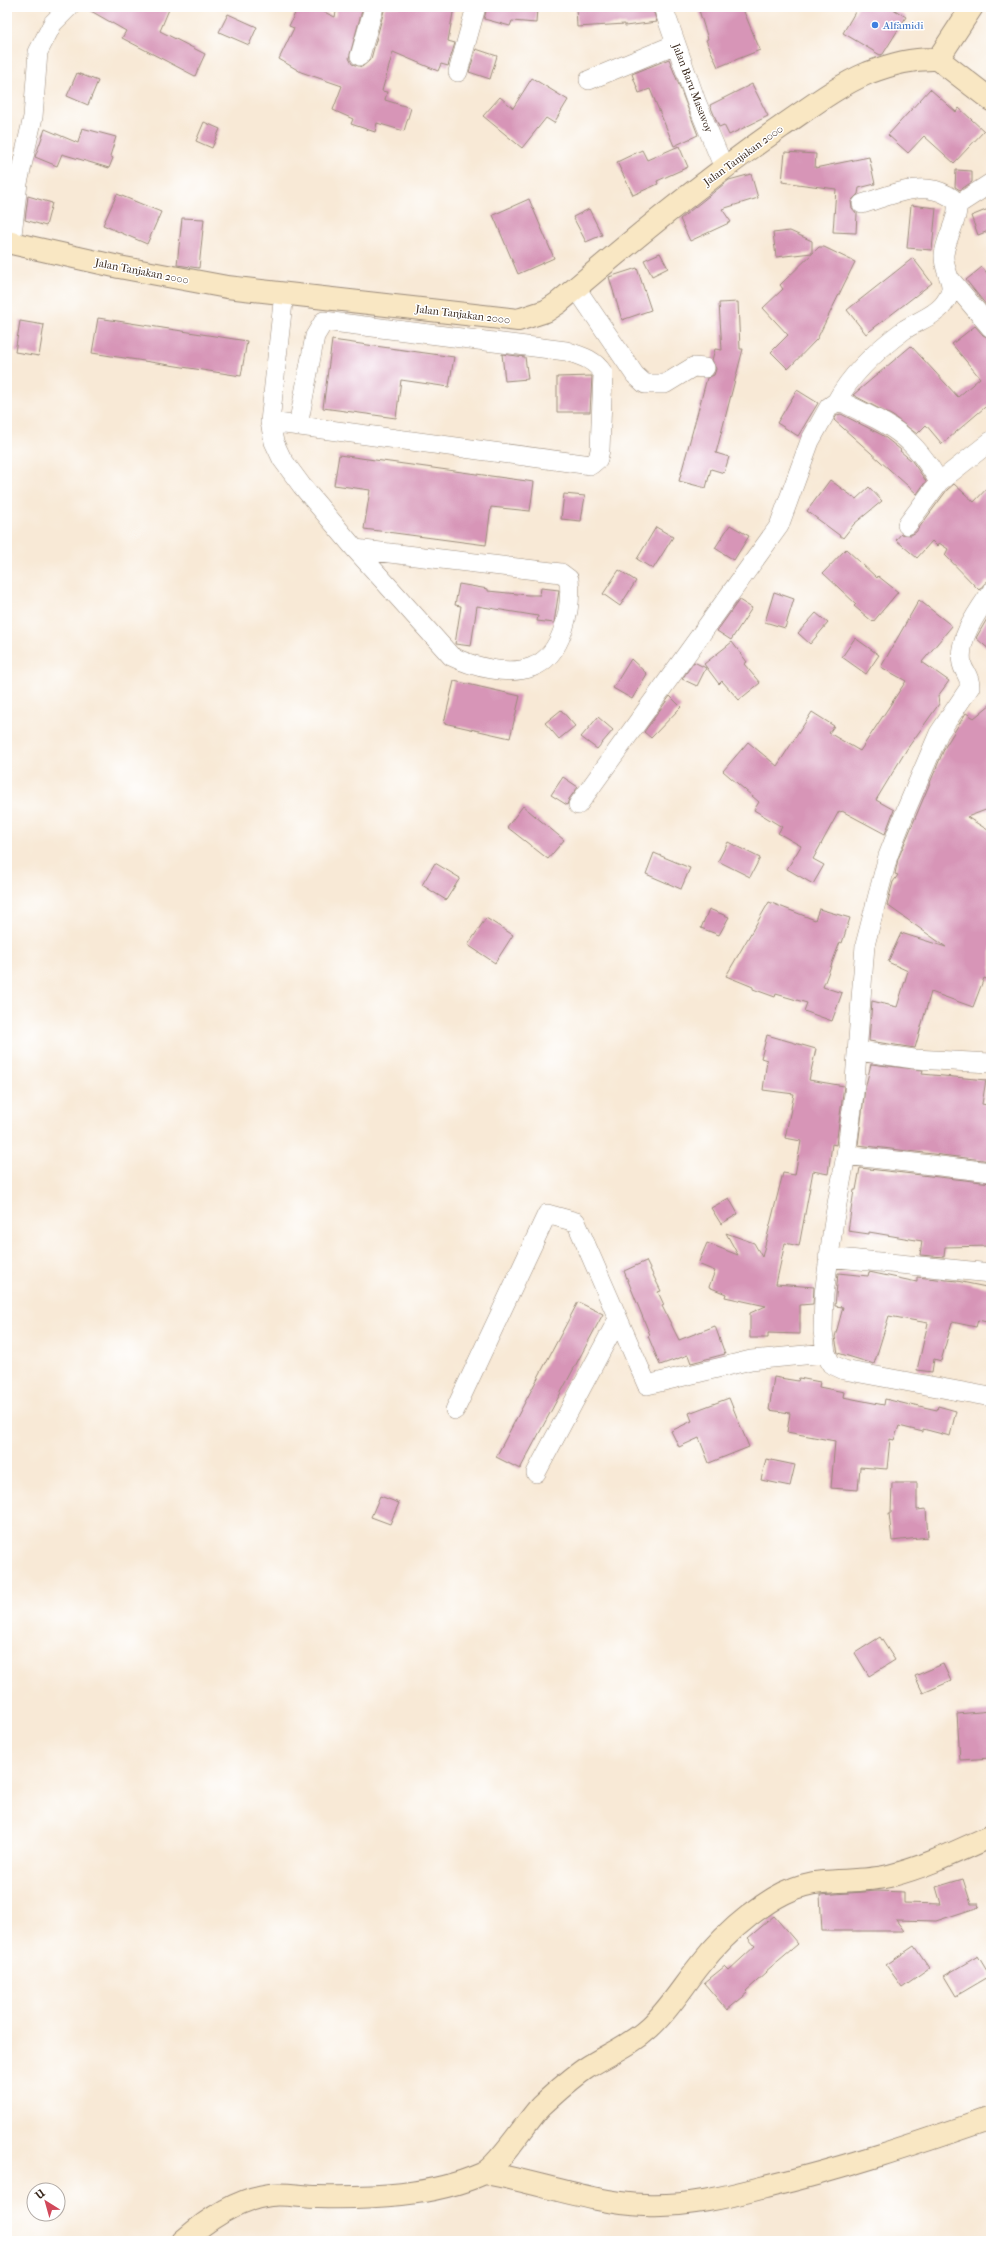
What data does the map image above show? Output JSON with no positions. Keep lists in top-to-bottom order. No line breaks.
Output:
{"streets":{"street":["Jalan Baru Masawoy","Jalan Tanjakan 2000"]},"crossings":[["Jalan Baru Masawoy","Jalan Tanjakan 2000"]],"places":["Alfamidi"],"north":"top left"}
